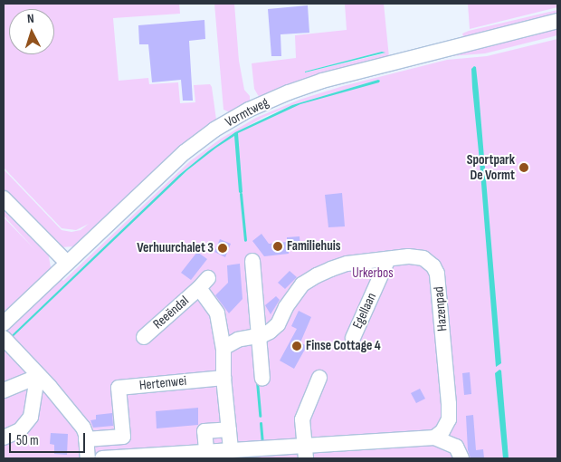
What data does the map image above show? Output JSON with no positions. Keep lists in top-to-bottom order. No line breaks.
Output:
{"streets":{"street":["Vormtweg","Hazenpad","Egellaan","Reeëndal","Hertenwei"]},"crossings":[["Hazenpad","Egellaan"],["Reeëndal","Hertenwei"]],"parks":["Urkerbos"],"places":["Sportpark De Vormt","Familiehuis","Verhuurchalet 3","Finse Cottage 4"],"scale_bar":"50 m","north":"top"}
